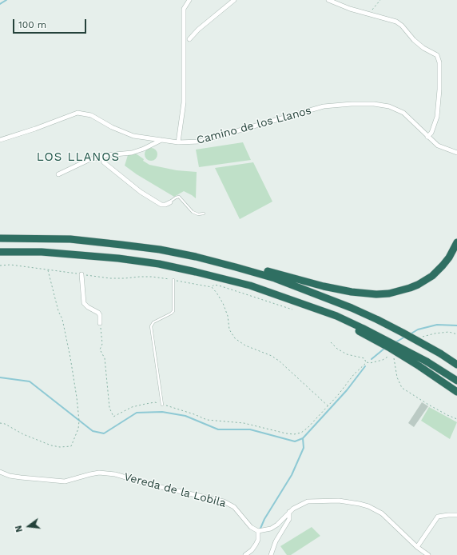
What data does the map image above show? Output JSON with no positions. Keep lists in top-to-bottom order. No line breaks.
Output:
{"streets":{"street":["Camino de los Llanos","Vereda de la Lobila"]},"districts":["LOS LLANOS"],"scale_bar":"100 m","north":"left"}
